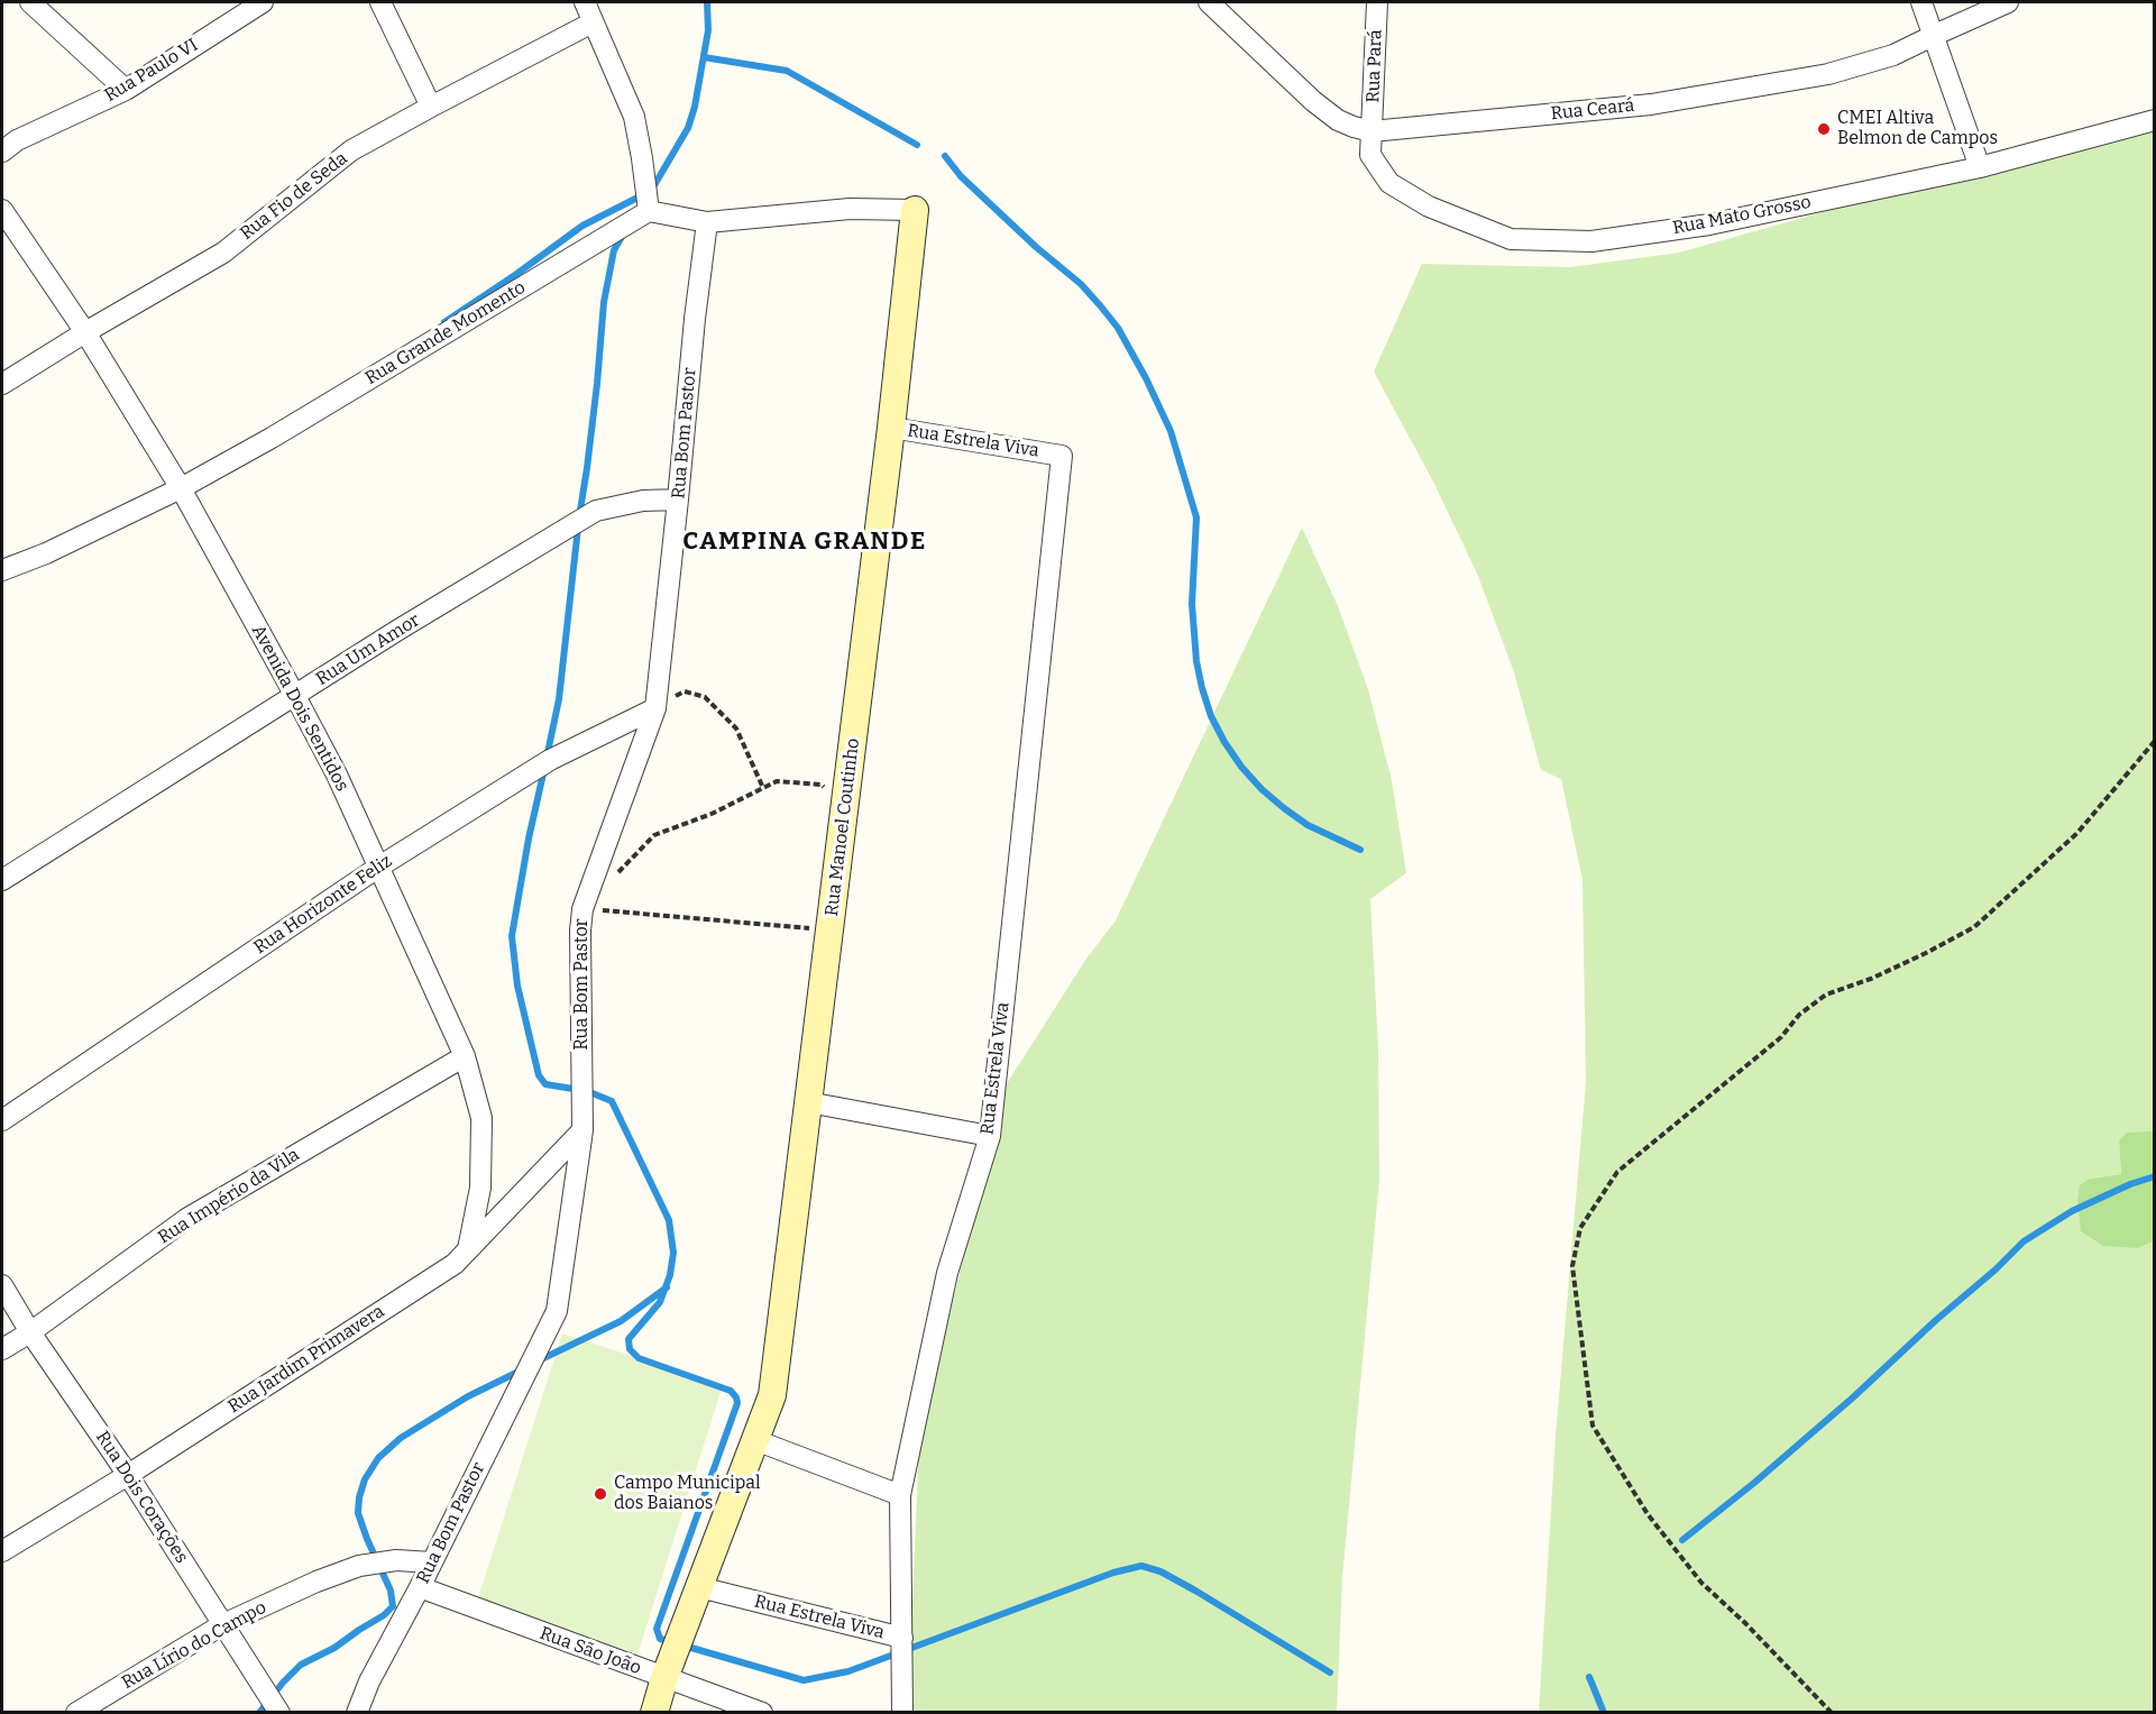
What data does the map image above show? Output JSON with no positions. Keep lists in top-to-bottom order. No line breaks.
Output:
{"streets":{"street":["Rua Pará","Rua Paulo VI","Rua Ceará","Rua Fio de Seda","Rua Mato Grosso","Rua Grande Momento","Rua Bom Pastor","Rua Estrela Viva","Rua Um Amor","Avenida Dois Sentidos","Rua Manoel Coutinho","Rua Horizonte Feliz","Rua Império da Vila","Rua Jardim Primavera","Rua Dois Corações","Rua Lírio do Campo","Rua São João"]},"crossings":[["Rua Pará","Rua Ceará"],["Rua Pará","Rua Mato Grosso"],["Rua Ceará","Rua Mato Grosso"],["Rua Fio de Seda","Avenida Dois Sentidos"],["Rua Grande Momento","Avenida Dois Sentidos"],["Rua Bom Pastor","Rua Um Amor"],["Rua Bom Pastor","Rua Horizonte Feliz"],["Rua Bom Pastor","Rua Jardim Primavera"],["Rua Bom Pastor","Rua Lírio do Campo"],["Rua Bom Pastor","Rua São João"],["Rua Estrela Viva","Rua Manoel Coutinho"],["Rua Um Amor","Avenida Dois Sentidos"],["Avenida Dois Sentidos","Rua Horizonte Feliz"],["Avenida Dois Sentidos","Rua Império da Vila"],["Avenida Dois Sentidos","Rua Jardim Primavera"],["Rua Manoel Coutinho","Rua São João"],["Rua Império da Vila","Rua Dois Corações"],["Rua Jardim Primavera","Rua Dois Corações"],["Rua Dois Corações","Rua Lírio do Campo"]],"districts":["CAMPINA GRANDE"],"places":["CMEI Altiva Belmon de Campos","Campo Municipal dos Baianos"]}
